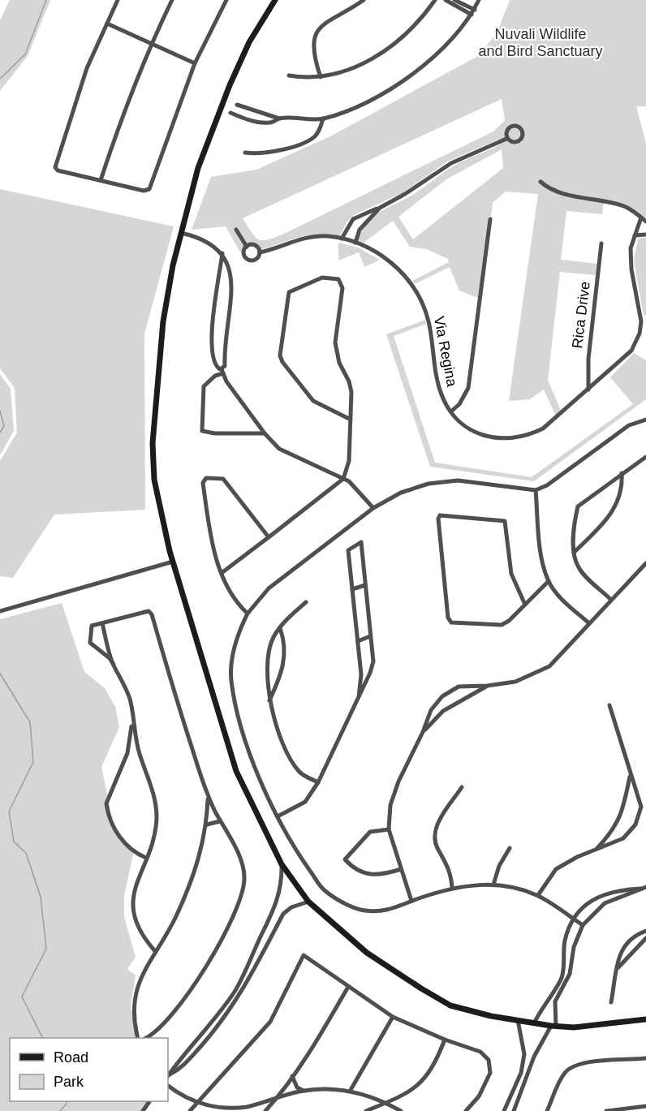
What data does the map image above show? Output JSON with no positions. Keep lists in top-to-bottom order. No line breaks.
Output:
{"streets":{"street":["Rica Drive","Via Regina"]},"crossings":[["Rica Drive","Via Regina"]],"parks":["Nuvali Wildlife and Bird Sanctuary"],"legend":["Road","Park"]}
